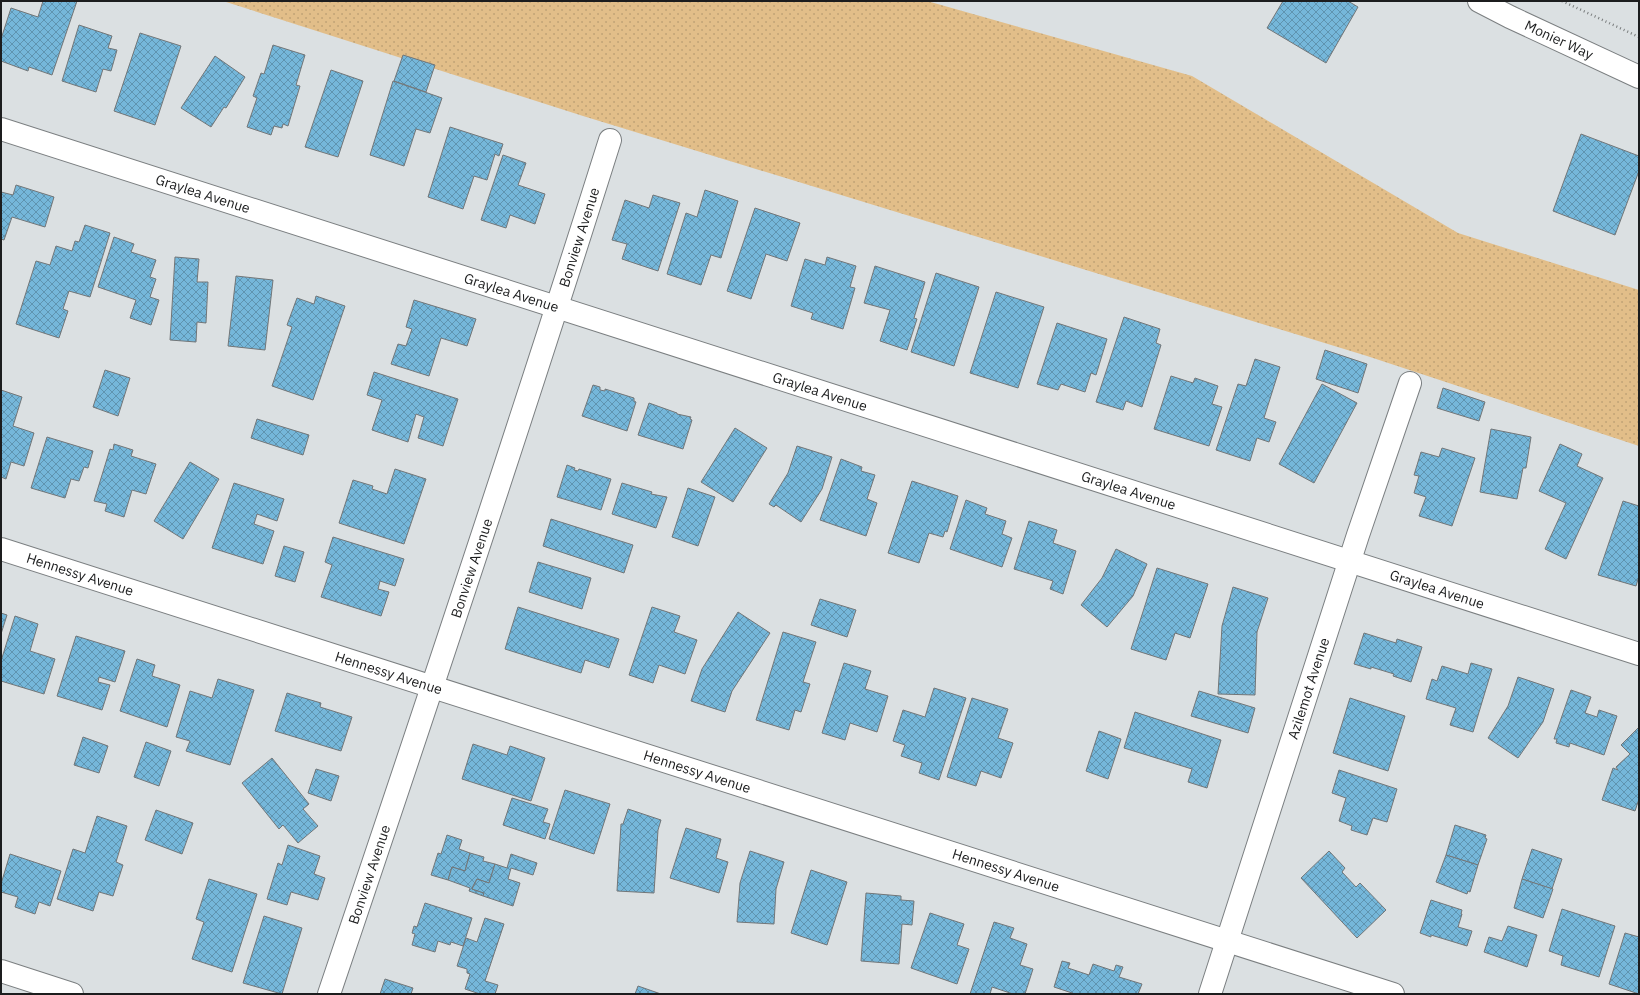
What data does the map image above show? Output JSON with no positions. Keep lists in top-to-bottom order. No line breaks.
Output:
{"streets":{"street":["Monier Way","Graylea Avenue","Bonview Avenue","Hennessy Avenue","Azilemot Avenue"]},"crossings":[["Graylea Avenue","Bonview Avenue"],["Graylea Avenue","Azilemot Avenue"],["Bonview Avenue","Hennessy Avenue"],["Hennessy Avenue","Azilemot Avenue"]]}
